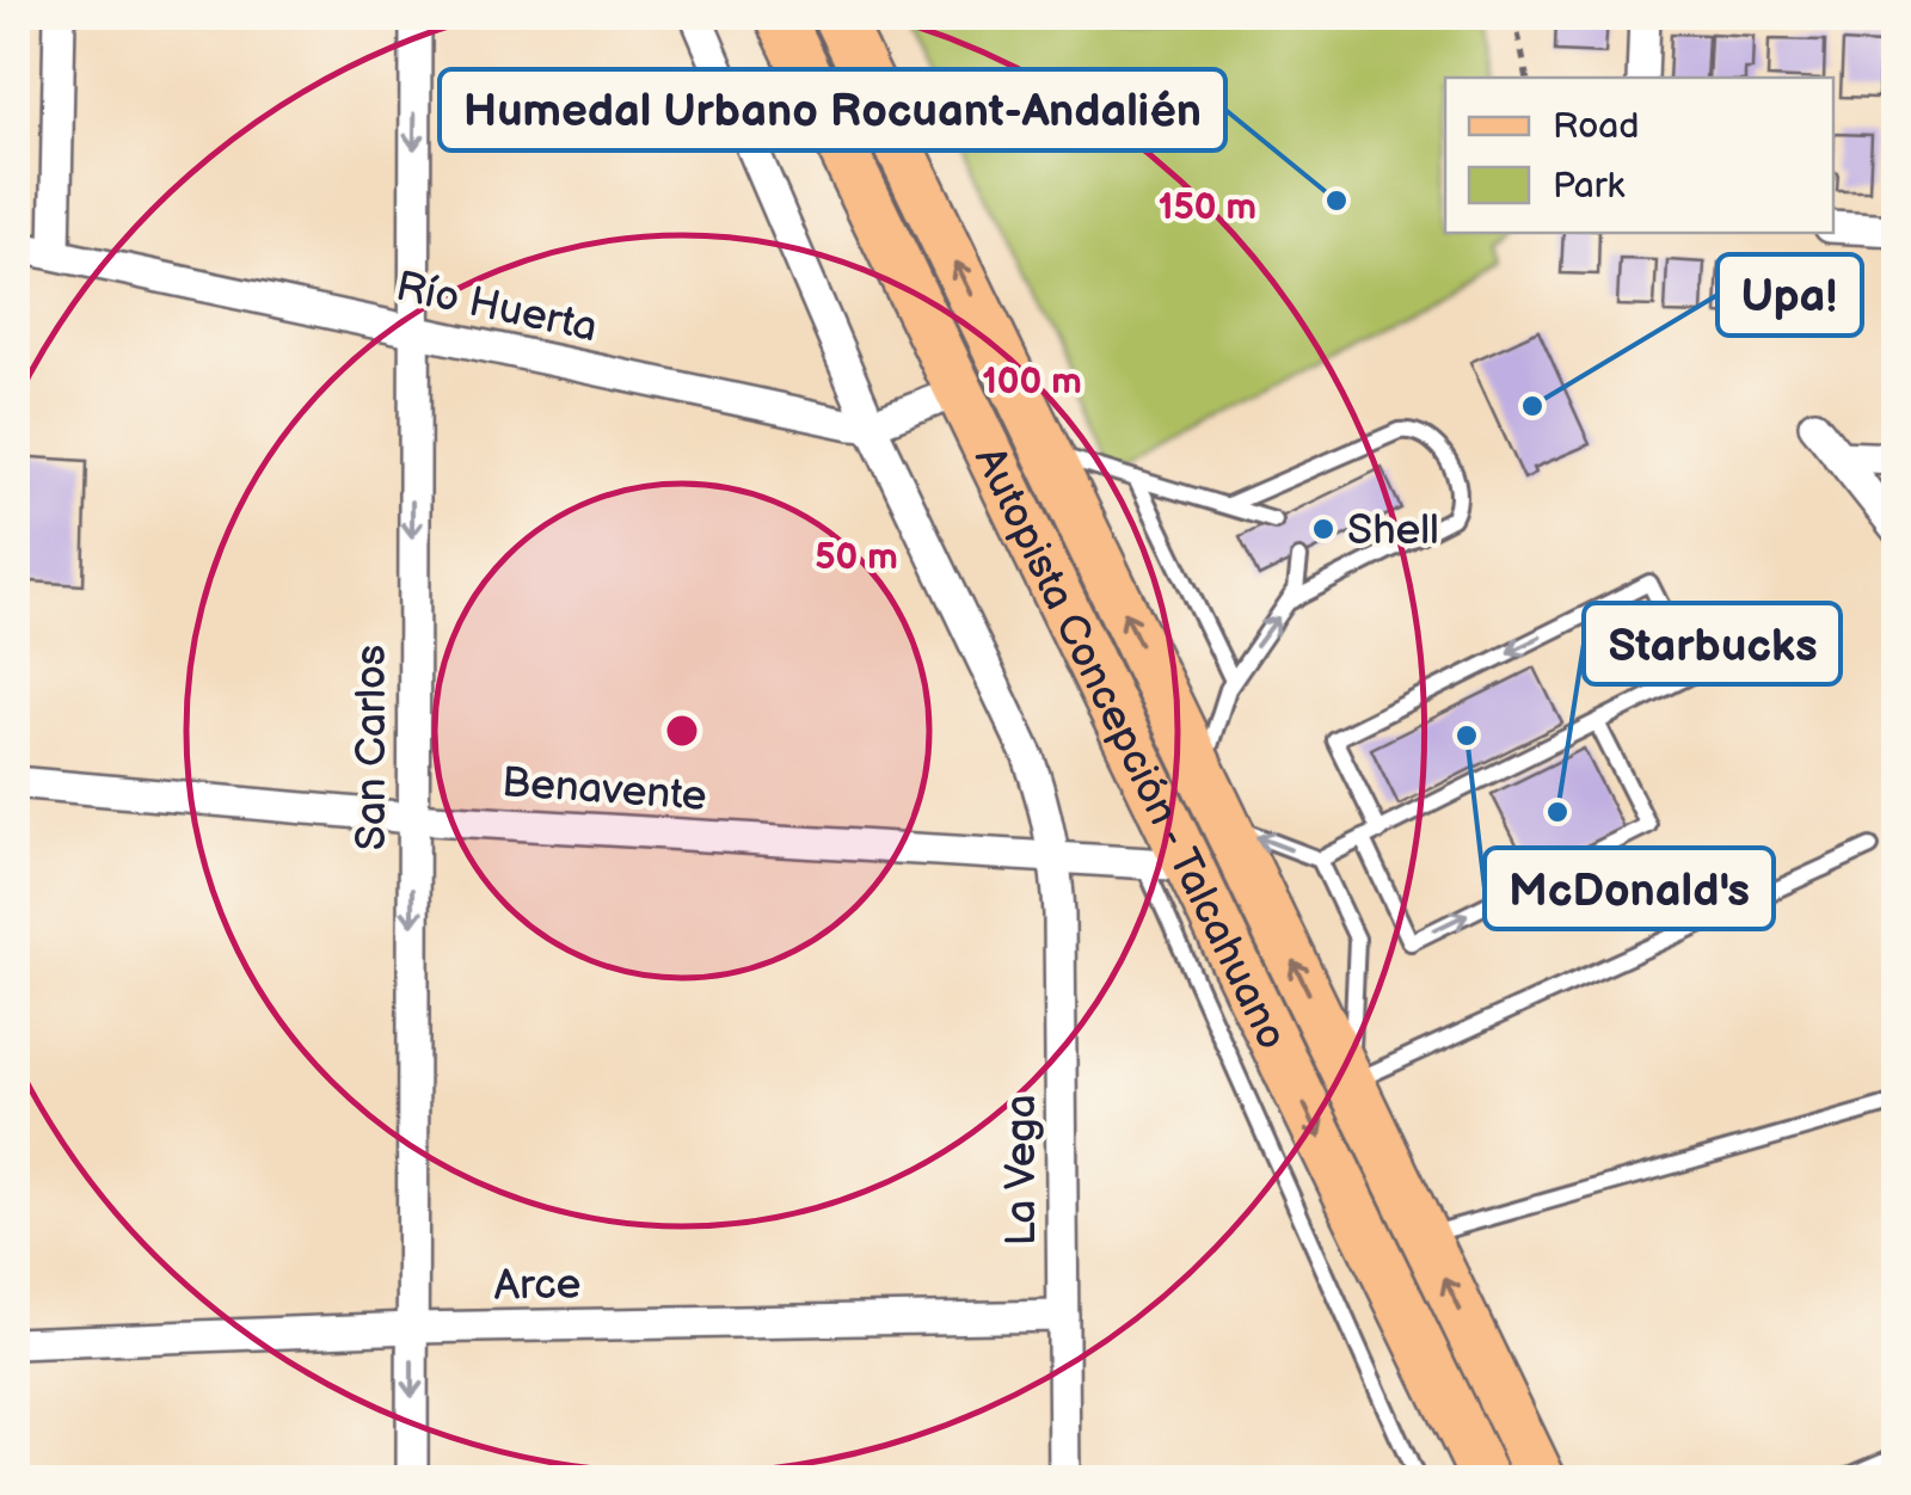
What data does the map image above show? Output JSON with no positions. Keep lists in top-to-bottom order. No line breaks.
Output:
{"streets":{"main road":["Autopista Concepción - Talcahuano"],"street":["Río Huerta","San Carlos","Benavente","La Vega","Arce"]},"crossings":[["Río Huerta","San Carlos"],["Río Huerta","Autopista Concepción - Talcahuano"],["Río Huerta","La Vega"],["San Carlos","Benavente"],["San Carlos","Arce"],["Autopista Concepción - Talcahuano","Benavente"],["Benavente","La Vega"],["La Vega","Arce"]],"one_way":["San Carlos"],"places":["Humedal Urbano Rocuant-Andalién","Upa!","Shell","McDonald's","Starbucks"],"legend":["Road","Park"],"rings":["150 m","100 m","50 m"]}
